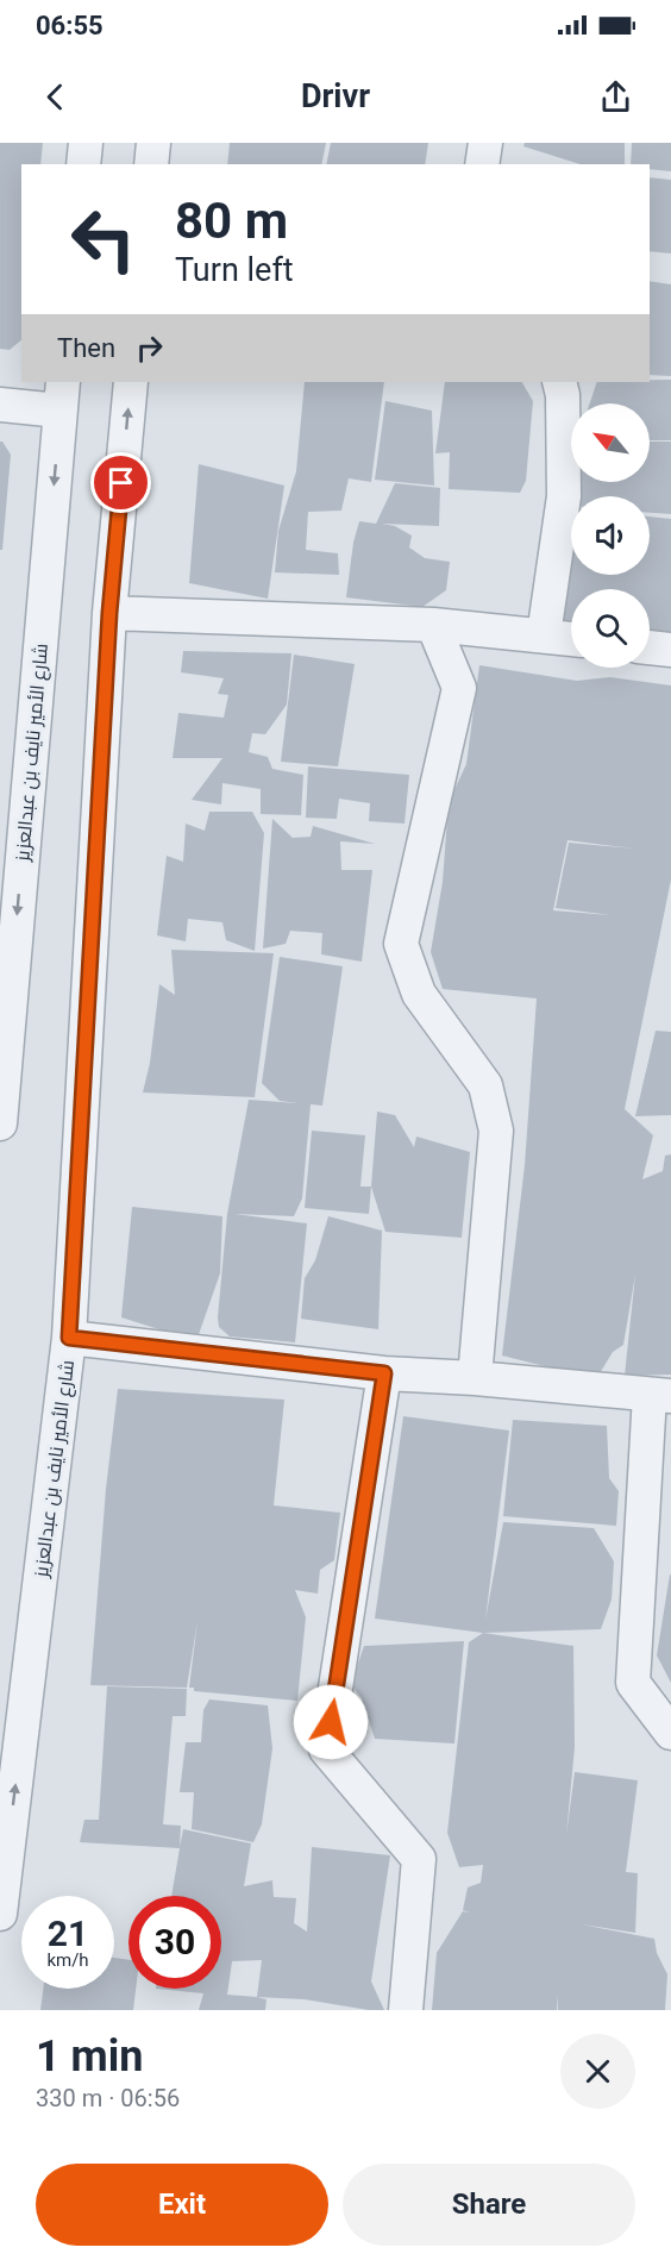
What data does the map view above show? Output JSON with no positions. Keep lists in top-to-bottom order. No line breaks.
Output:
{"streets":{"street":["شارع الأمير نايف بن عبدالعزيز"]},"north":"top left","page":{"status":"06:55","header":"Drivr","turn":["80 m","Turn left"],"then":"Then","speed":"21 km/h","limit":"30","heading":["1 min","330 m · 06:56"],"buttons":["Exit","Share"]}}
